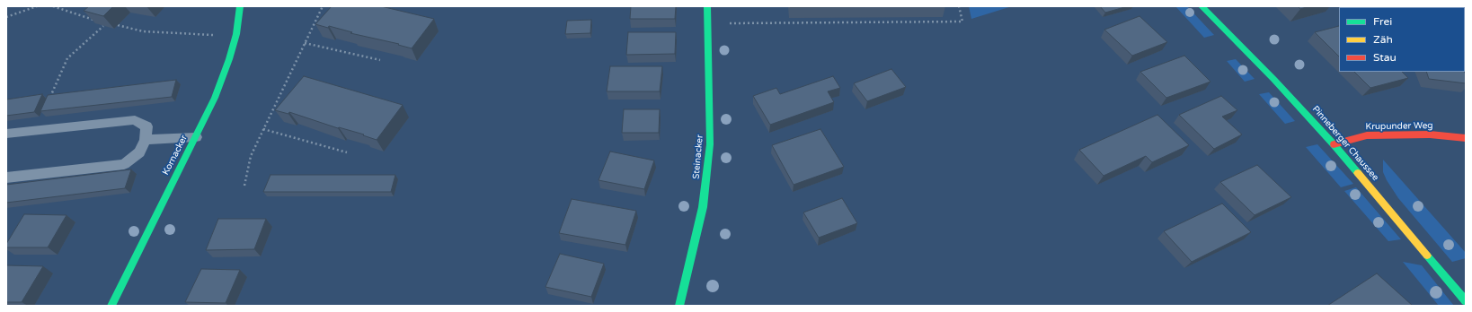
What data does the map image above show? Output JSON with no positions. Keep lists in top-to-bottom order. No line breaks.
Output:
{"streets":{"street":["Krupunder Weg","Pinneberger Chaussee","Kornacker","Steinacker"]},"crossings":[["Krupunder Weg","Pinneberger Chaussee"]],"legend":["Frei","Zäh","Stau"]}
